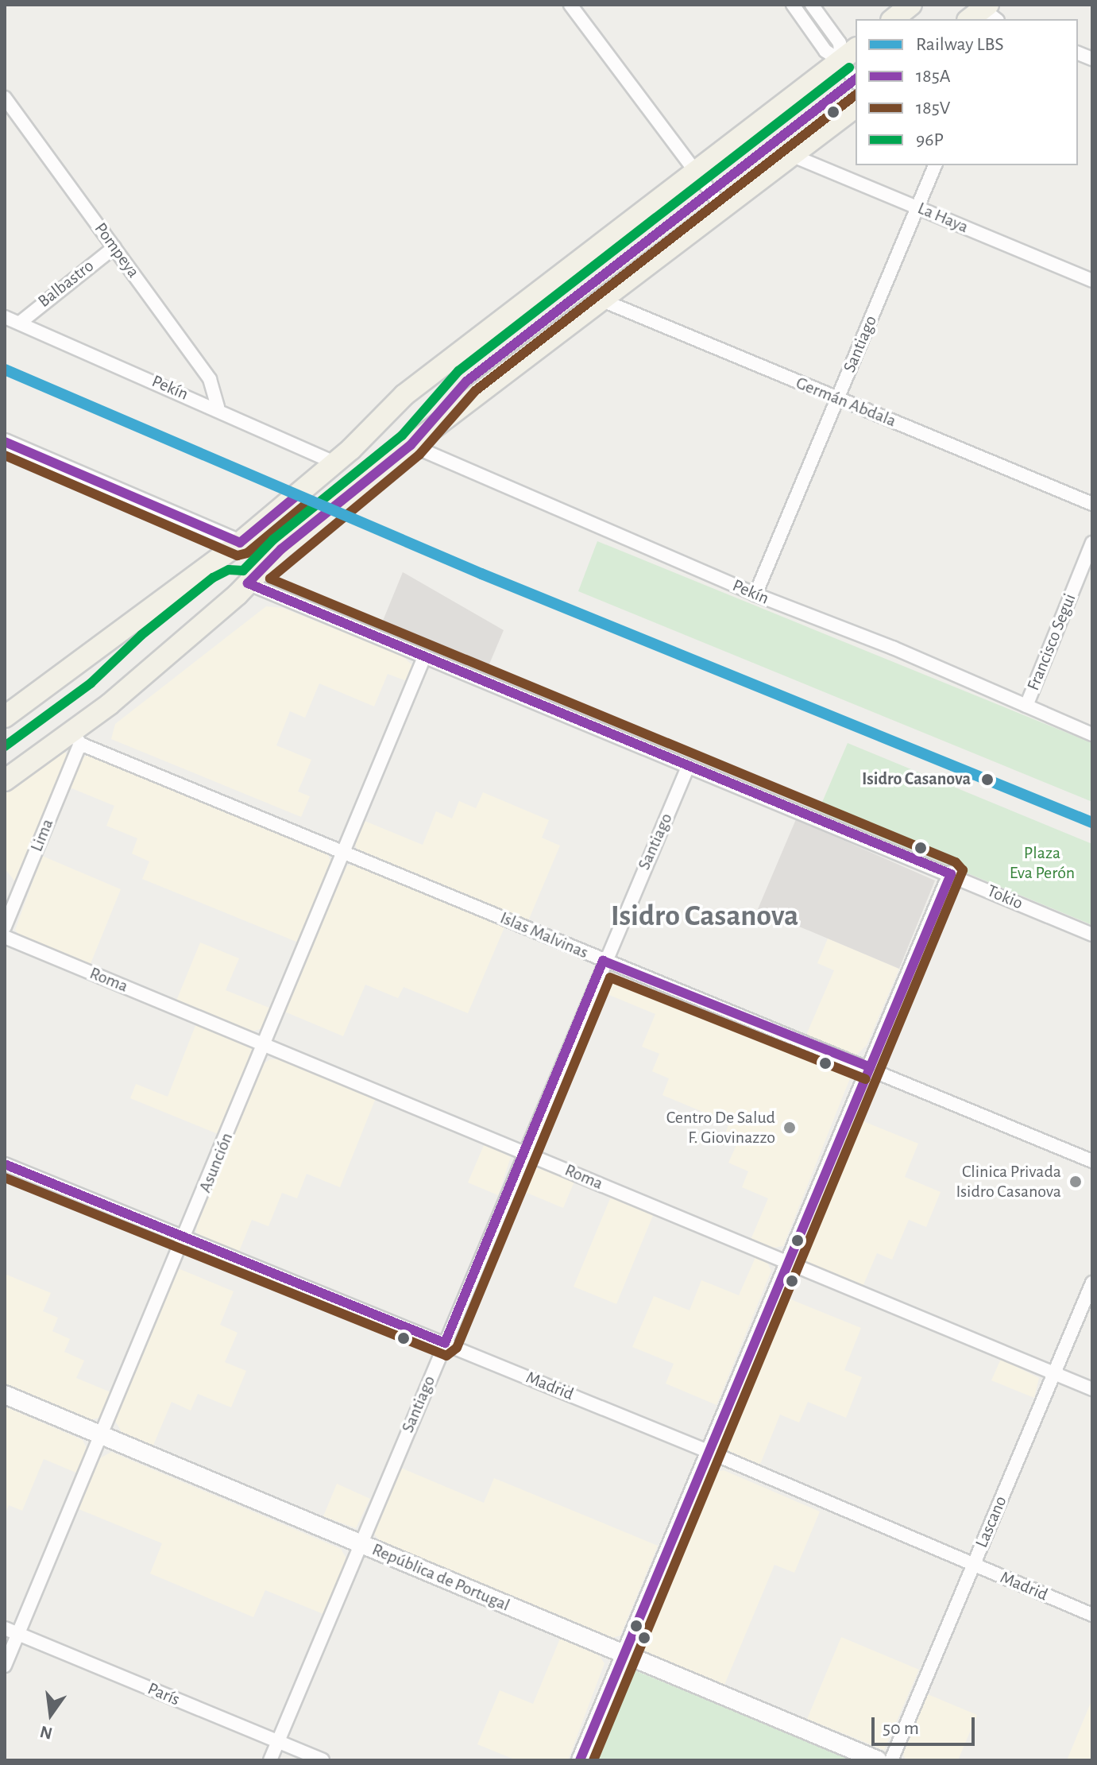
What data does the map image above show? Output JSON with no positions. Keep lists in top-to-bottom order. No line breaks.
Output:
{"streets":{"main road":["República de Portugal"],"street":["La Haya","Pompeya","Balbastro","Santiago","Pekín","Germán Abdala","Francisco Segui","Lima","Tokio","Islas Malvinas","Roma","Asunción","Madrid","Lascano","París"]},"crossings":[["La Haya","Santiago"],["Pompeya","Balbastro"],["Pompeya","Pekín"],["Balbastro","Pekín"],["Santiago","Pekín"],["Santiago","Germán Abdala"],["Santiago","Tokio"],["Santiago","Islas Malvinas"],["Santiago","Roma"],["Santiago","Madrid"],["Santiago","República de Portugal"],["Santiago","París"],["Pekín","Francisco Segui"],["Lima","Islas Malvinas"],["Tokio","Asunción"],["Islas Malvinas","Asunción"],["Roma","Asunción"],["Roma","Lascano"],["Asunción","Madrid"],["Asunción","República de Portugal"],["Asunción","París"],["Madrid","Lascano"]],"districts":["Isidro Casanova"],"parks":["Plaza Eva Perón"],"places":["Isidro Casanova","Centro De Salud F. Giovinazzo","Clinica Privada Isidro Casanova"],"lines":["transit line 96P","transit line 185A","transit line 185V","rail line LBS"],"legend":["Railway LBS","185A","185V","96P"],"scale_bar":"50 m","north":"bottom"}
